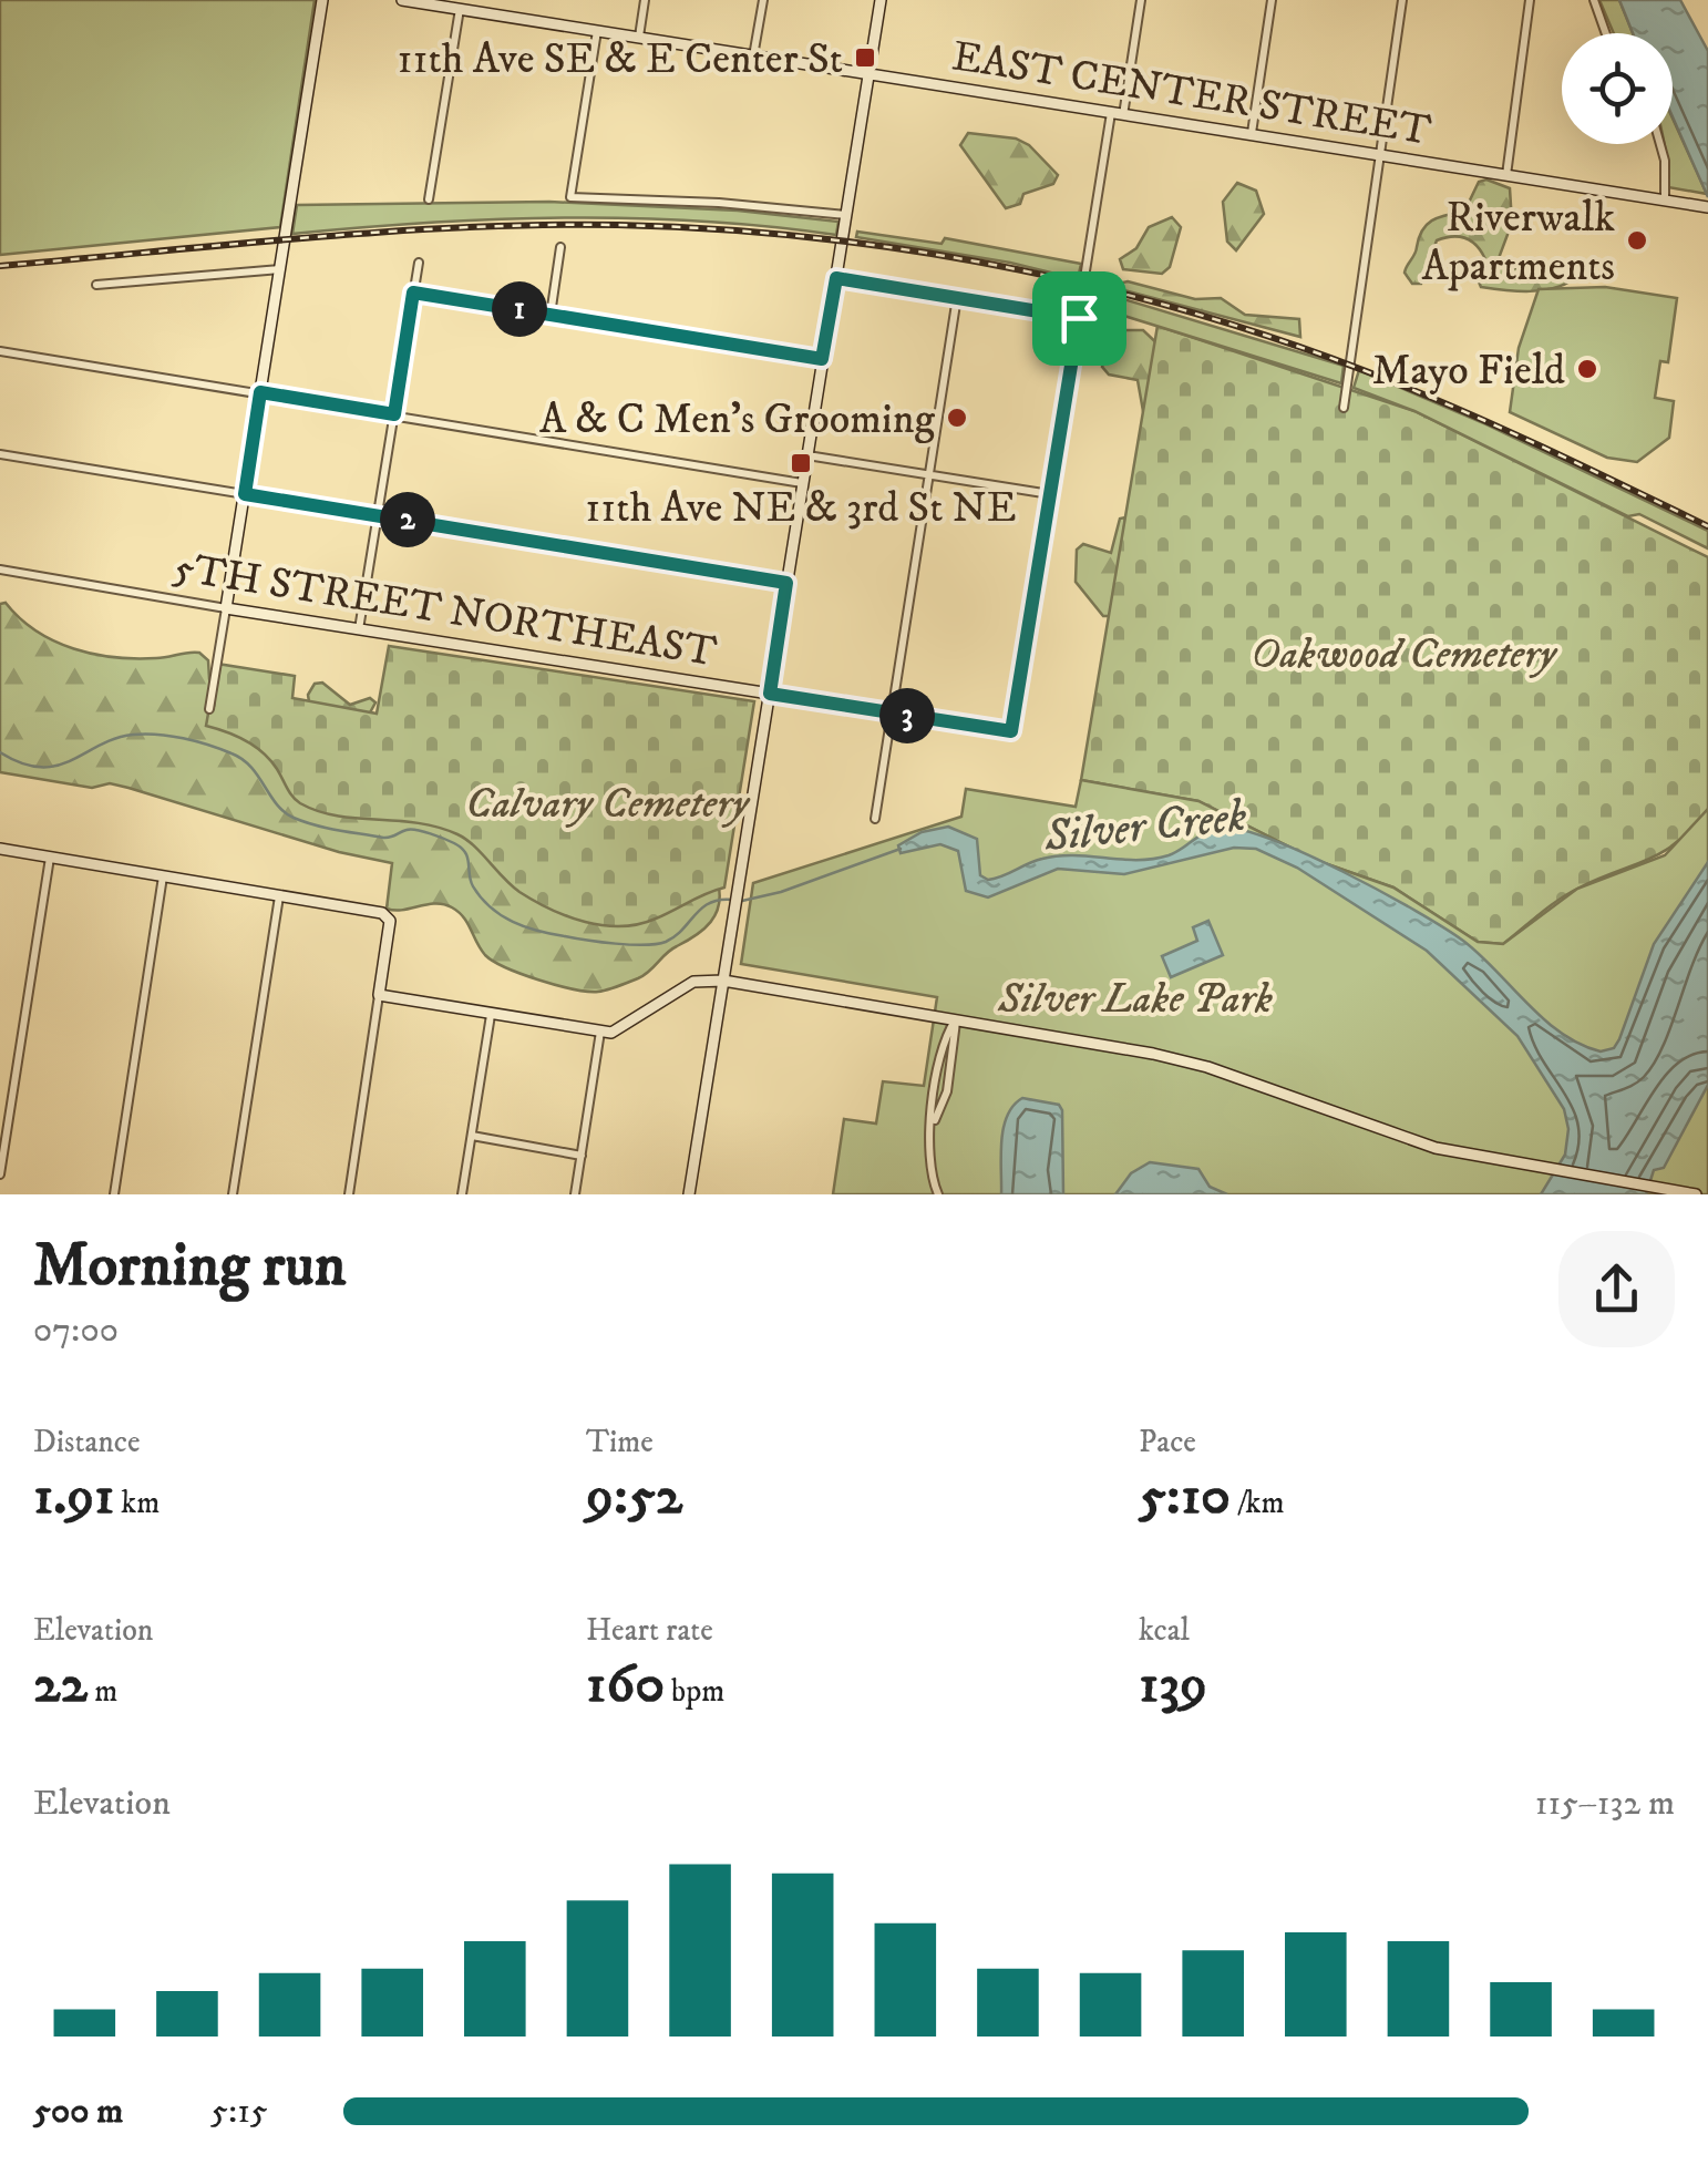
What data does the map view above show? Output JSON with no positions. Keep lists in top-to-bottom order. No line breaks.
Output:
{"streets":{"street":["EAST CENTER STREET","5TH STREET NORTHEAST"]},"water":["Silver Creek"],"parks":["Oakwood Cemetery","Calvary Cemetery","Silver Lake Park"],"places":{"transit":["11th Ave SE & E Center St","11th Ave NE & 3rd St NE"],"other":["Riverwalk Apartments","Mayo Field","A & C Men's Grooming"]},"page":{"pins":["1","2","3"],"heading":["Morning run","07:00"],"stats":[["Distance","1.91 km"],["Time","9:52"],["Pace","5:10 /km"],["Elevation","22 m"],["Heart rate","160 bpm"],["kcal","139"]],"chart":["Elevation","115–132 m"],"list":[{"name":"500 m","note":"5:15"}]}}
